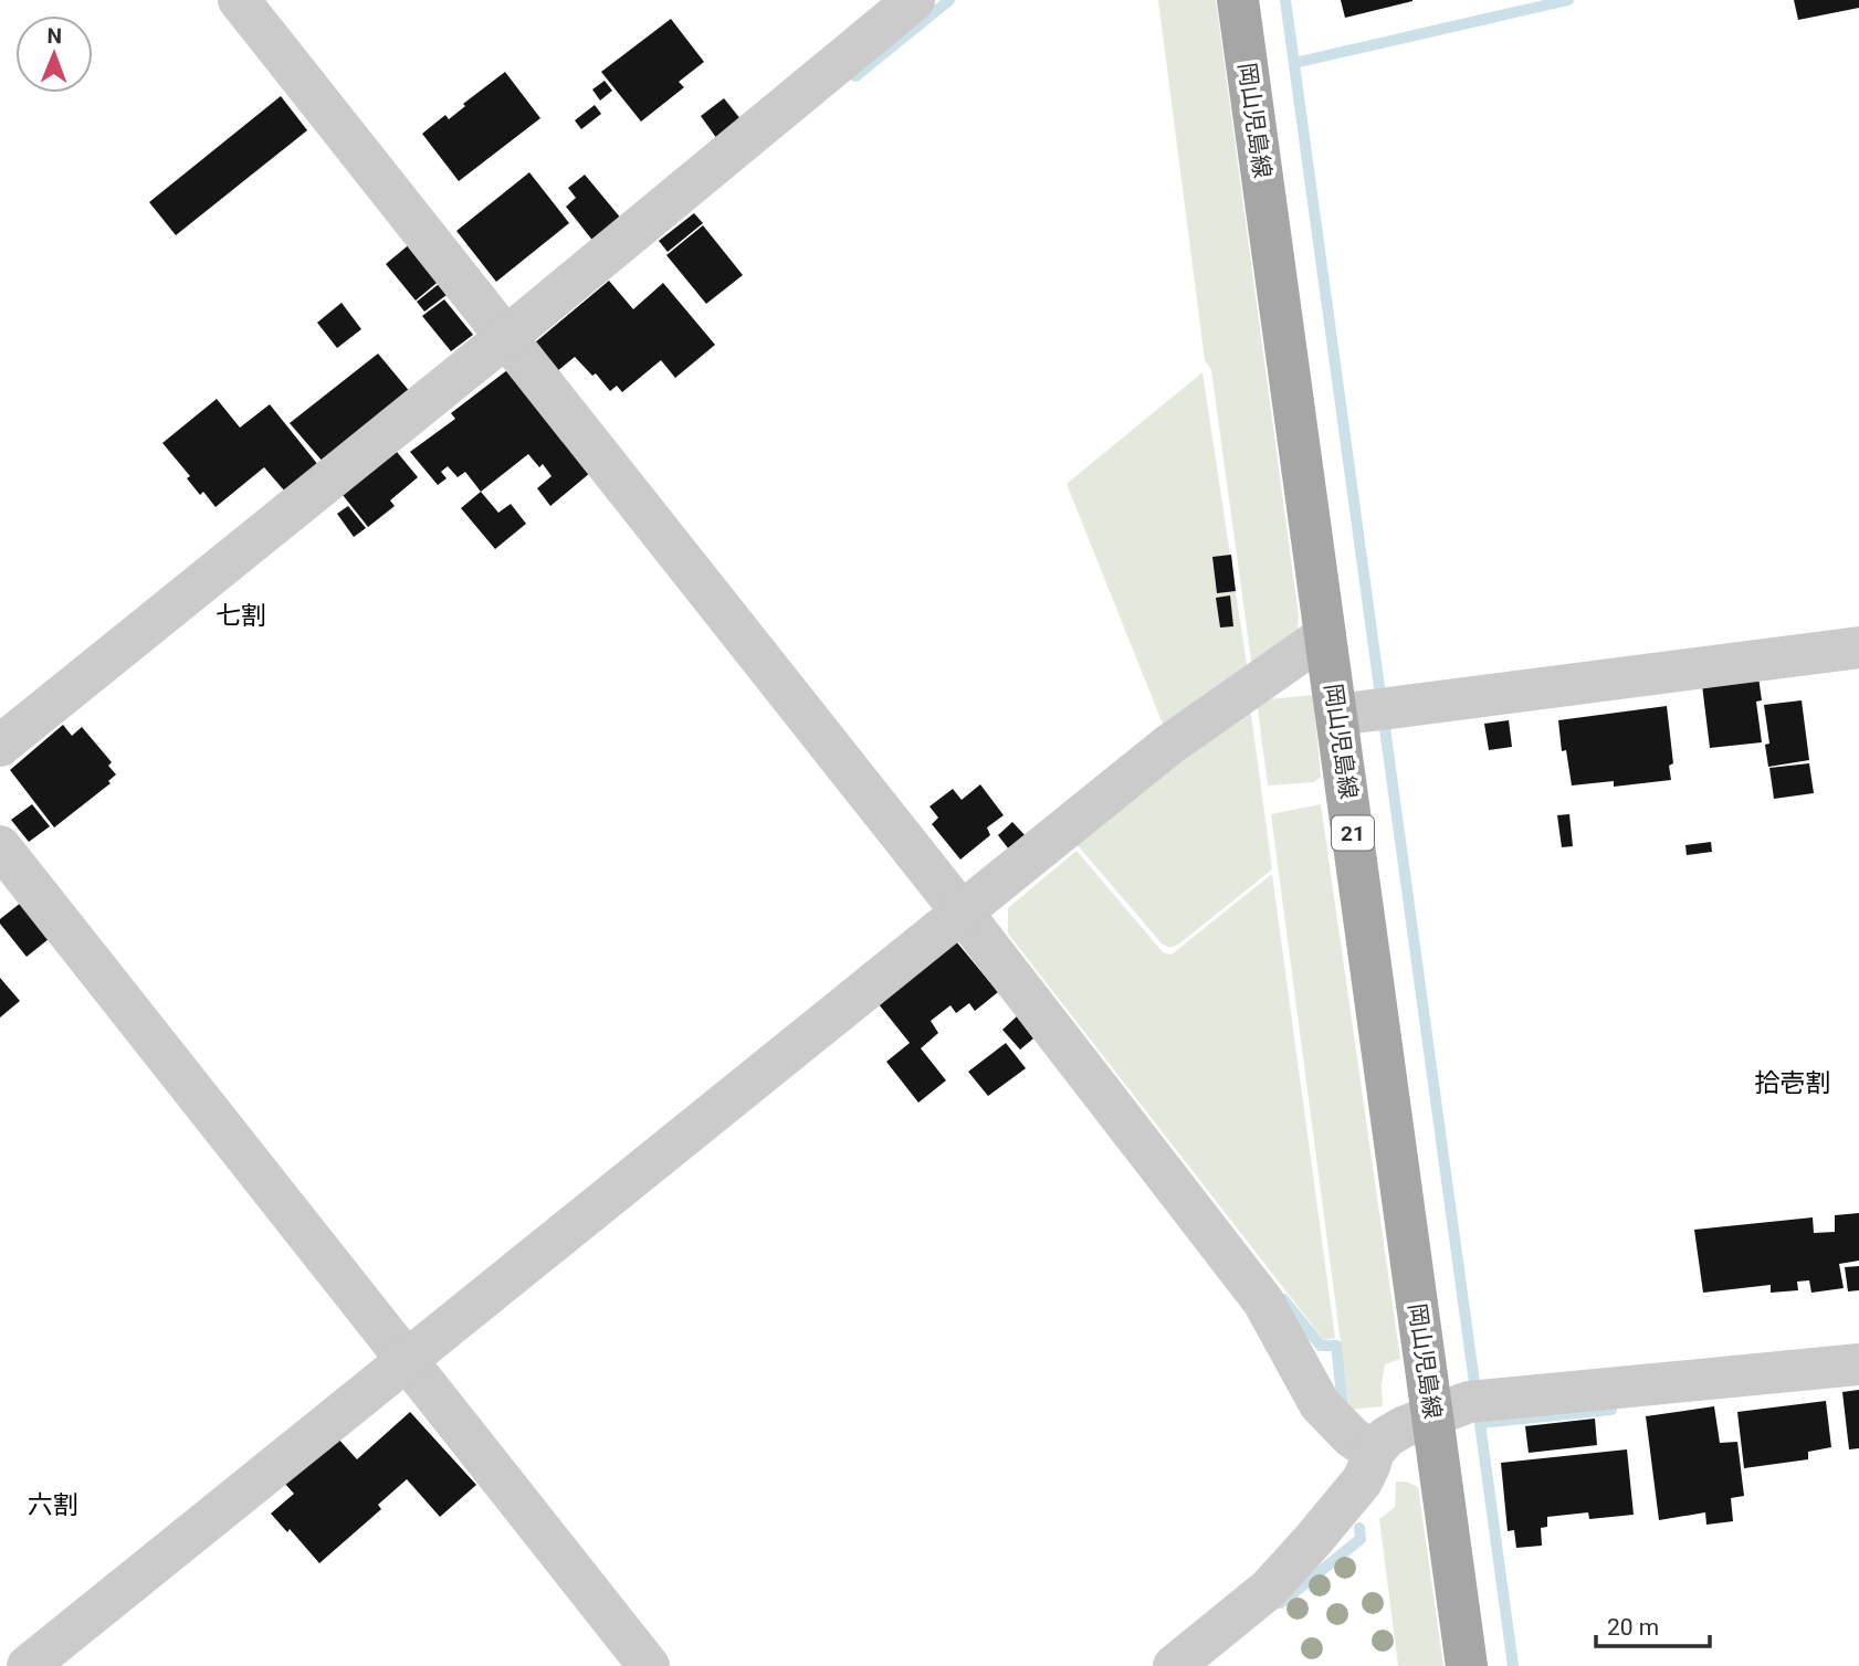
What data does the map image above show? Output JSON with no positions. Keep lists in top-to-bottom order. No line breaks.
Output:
{"streets":{"main road":["岡山児島線","21"]},"districts":["七割","拾壱割","六割"],"scale_bar":"20 m","north":"top"}
